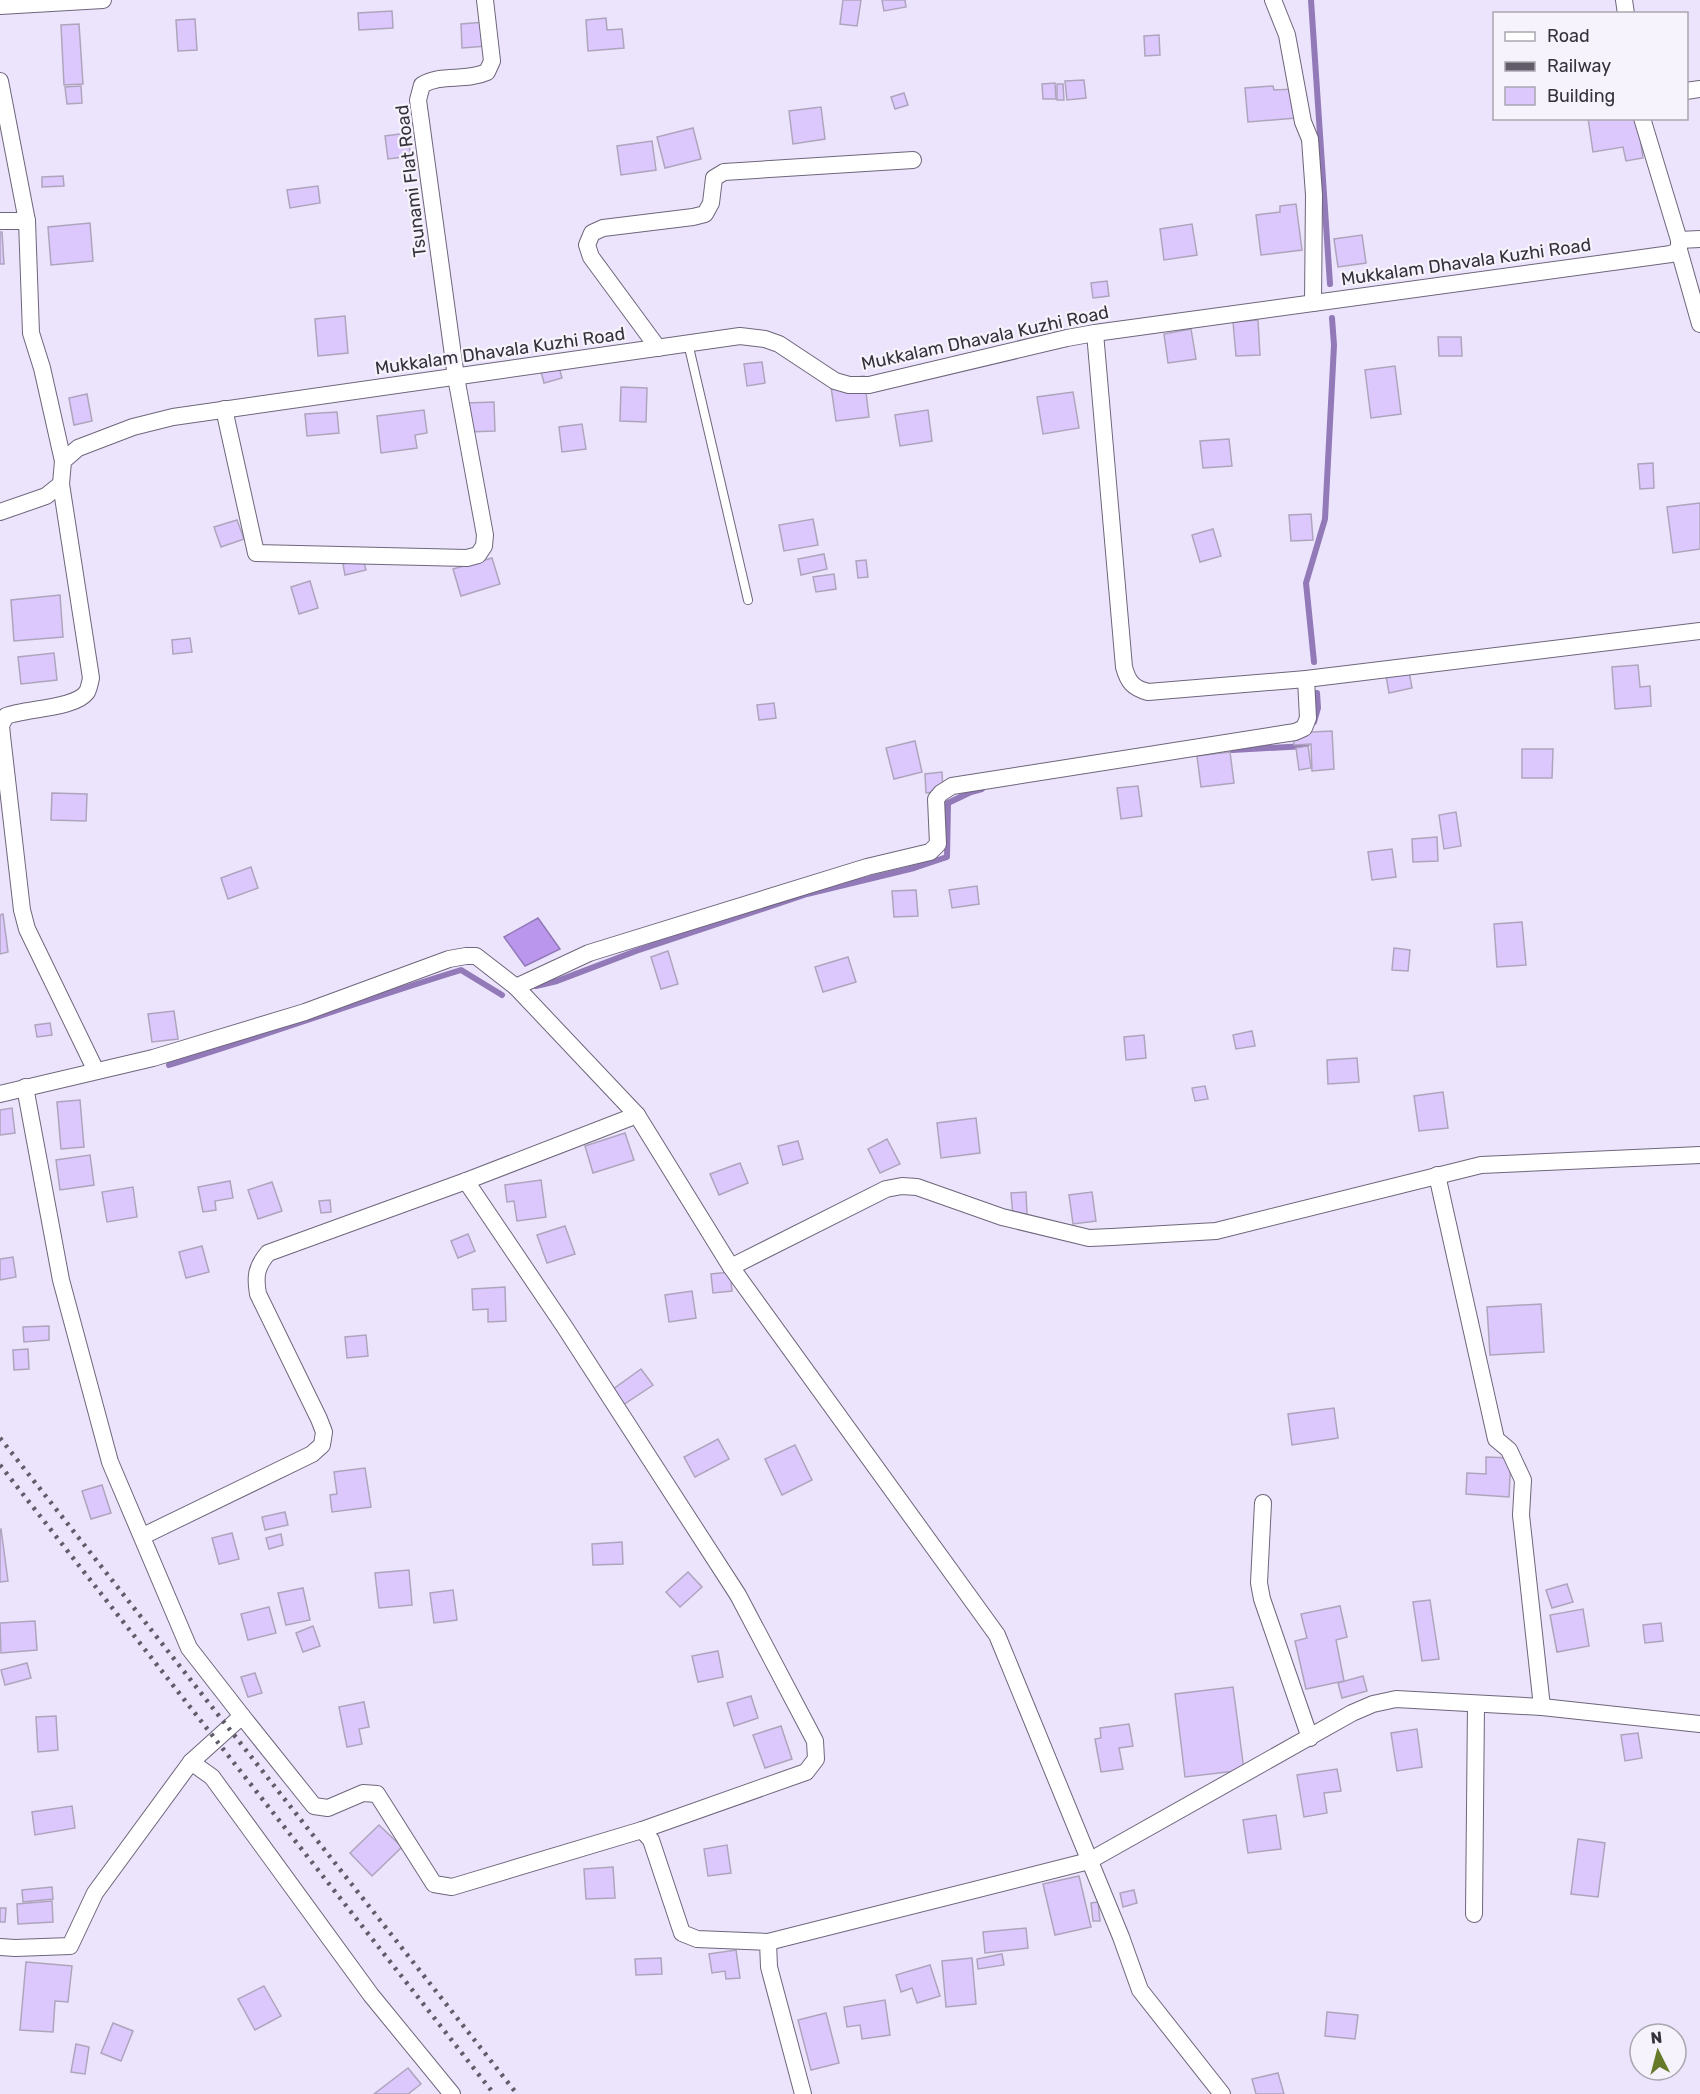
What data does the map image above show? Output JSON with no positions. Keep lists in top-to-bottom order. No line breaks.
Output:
{"streets":{"street":["Tsunami Flat Road","Mukkalam Dhavala Kuzhi Road"]},"crossings":[["Tsunami Flat Road","Mukkalam Dhavala Kuzhi Road"]],"legend":["Road","Railway","Building"],"north":"top"}
